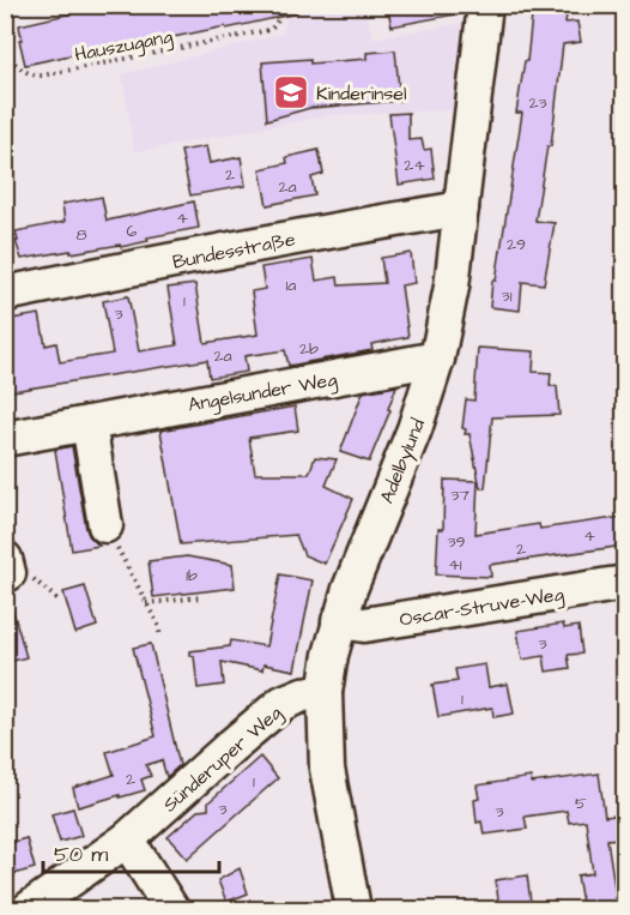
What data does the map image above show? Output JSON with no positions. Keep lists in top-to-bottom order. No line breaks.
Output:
{"streets":{"street":["Bundesstraße","Angelsunder Weg","Adelbylund","Oscar-Struve-Weg","Sünderuper Weg"],"path":["Hauszugang"]},"crossings":[["Bundesstraße","Adelbylund"],["Angelsunder Weg","Adelbylund"],["Adelbylund","Oscar-Struve-Weg"],["Adelbylund","Sünderuper Weg"]],"places":{"school or university":["Kinderinsel"]},"house_numbers":["23","24","2","2a","4","6","8","29","1a","31","1","3","2b","2a","37","4","39","2","41","1b","3","1","2","1","5","3","3"],"scale_bar":"50 m"}
